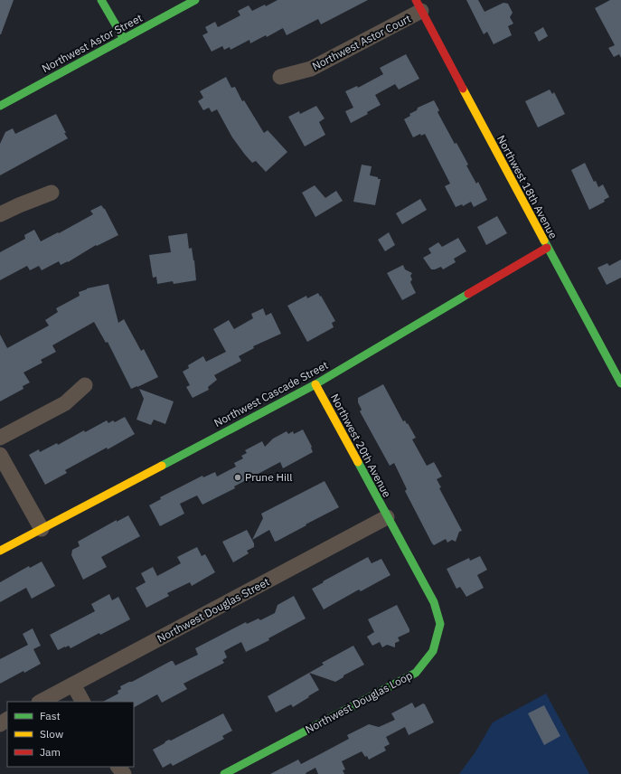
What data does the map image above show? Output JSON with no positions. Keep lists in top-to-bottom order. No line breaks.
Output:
{"streets":{"street":["Northwest Astor Court","Northwest Astor Street","Northwest 18th Avenue","Northwest Cascade Street","Northwest 20th Avenue","Northwest Douglas Street","Northwest Douglas Loop"]},"crossings":[["Northwest Astor Court","Northwest 18th Avenue"],["Northwest 18th Avenue","Northwest Cascade Street"],["Northwest Cascade Street","Northwest 20th Avenue"],["Northwest 20th Avenue","Northwest Douglas Street"],["Northwest 20th Avenue","Northwest Douglas Loop"],["Northwest Douglas Street","Northwest Douglas Loop"]],"places":["Prune Hill"],"legend":["Fast","Slow","Jam"]}
